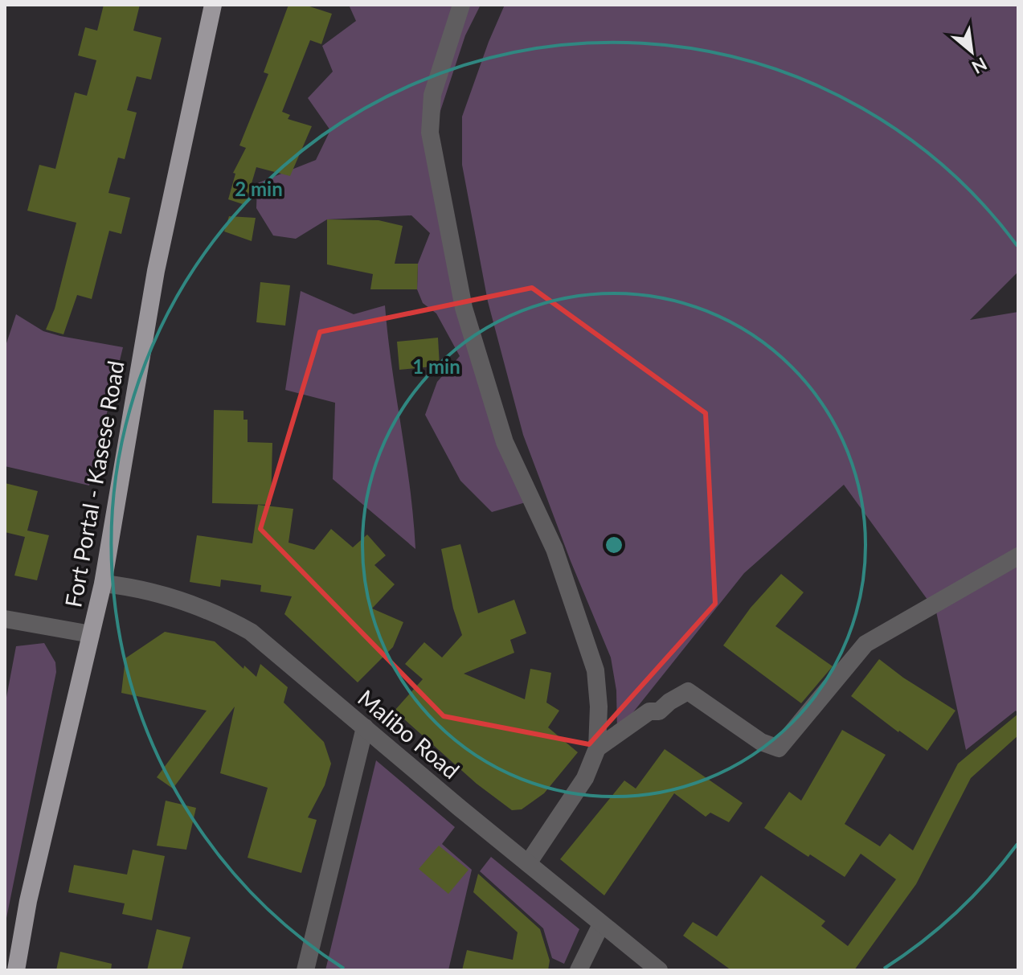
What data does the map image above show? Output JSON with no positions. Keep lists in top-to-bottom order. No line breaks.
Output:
{"streets":{"highway":["Fort Portal - Kasese Road"],"street":["Malibo Road"]},"crossings":[["Fort Portal - Kasese Road","Malibo Road"]],"north":"bottom right","rings":["2 min","1 min"]}
